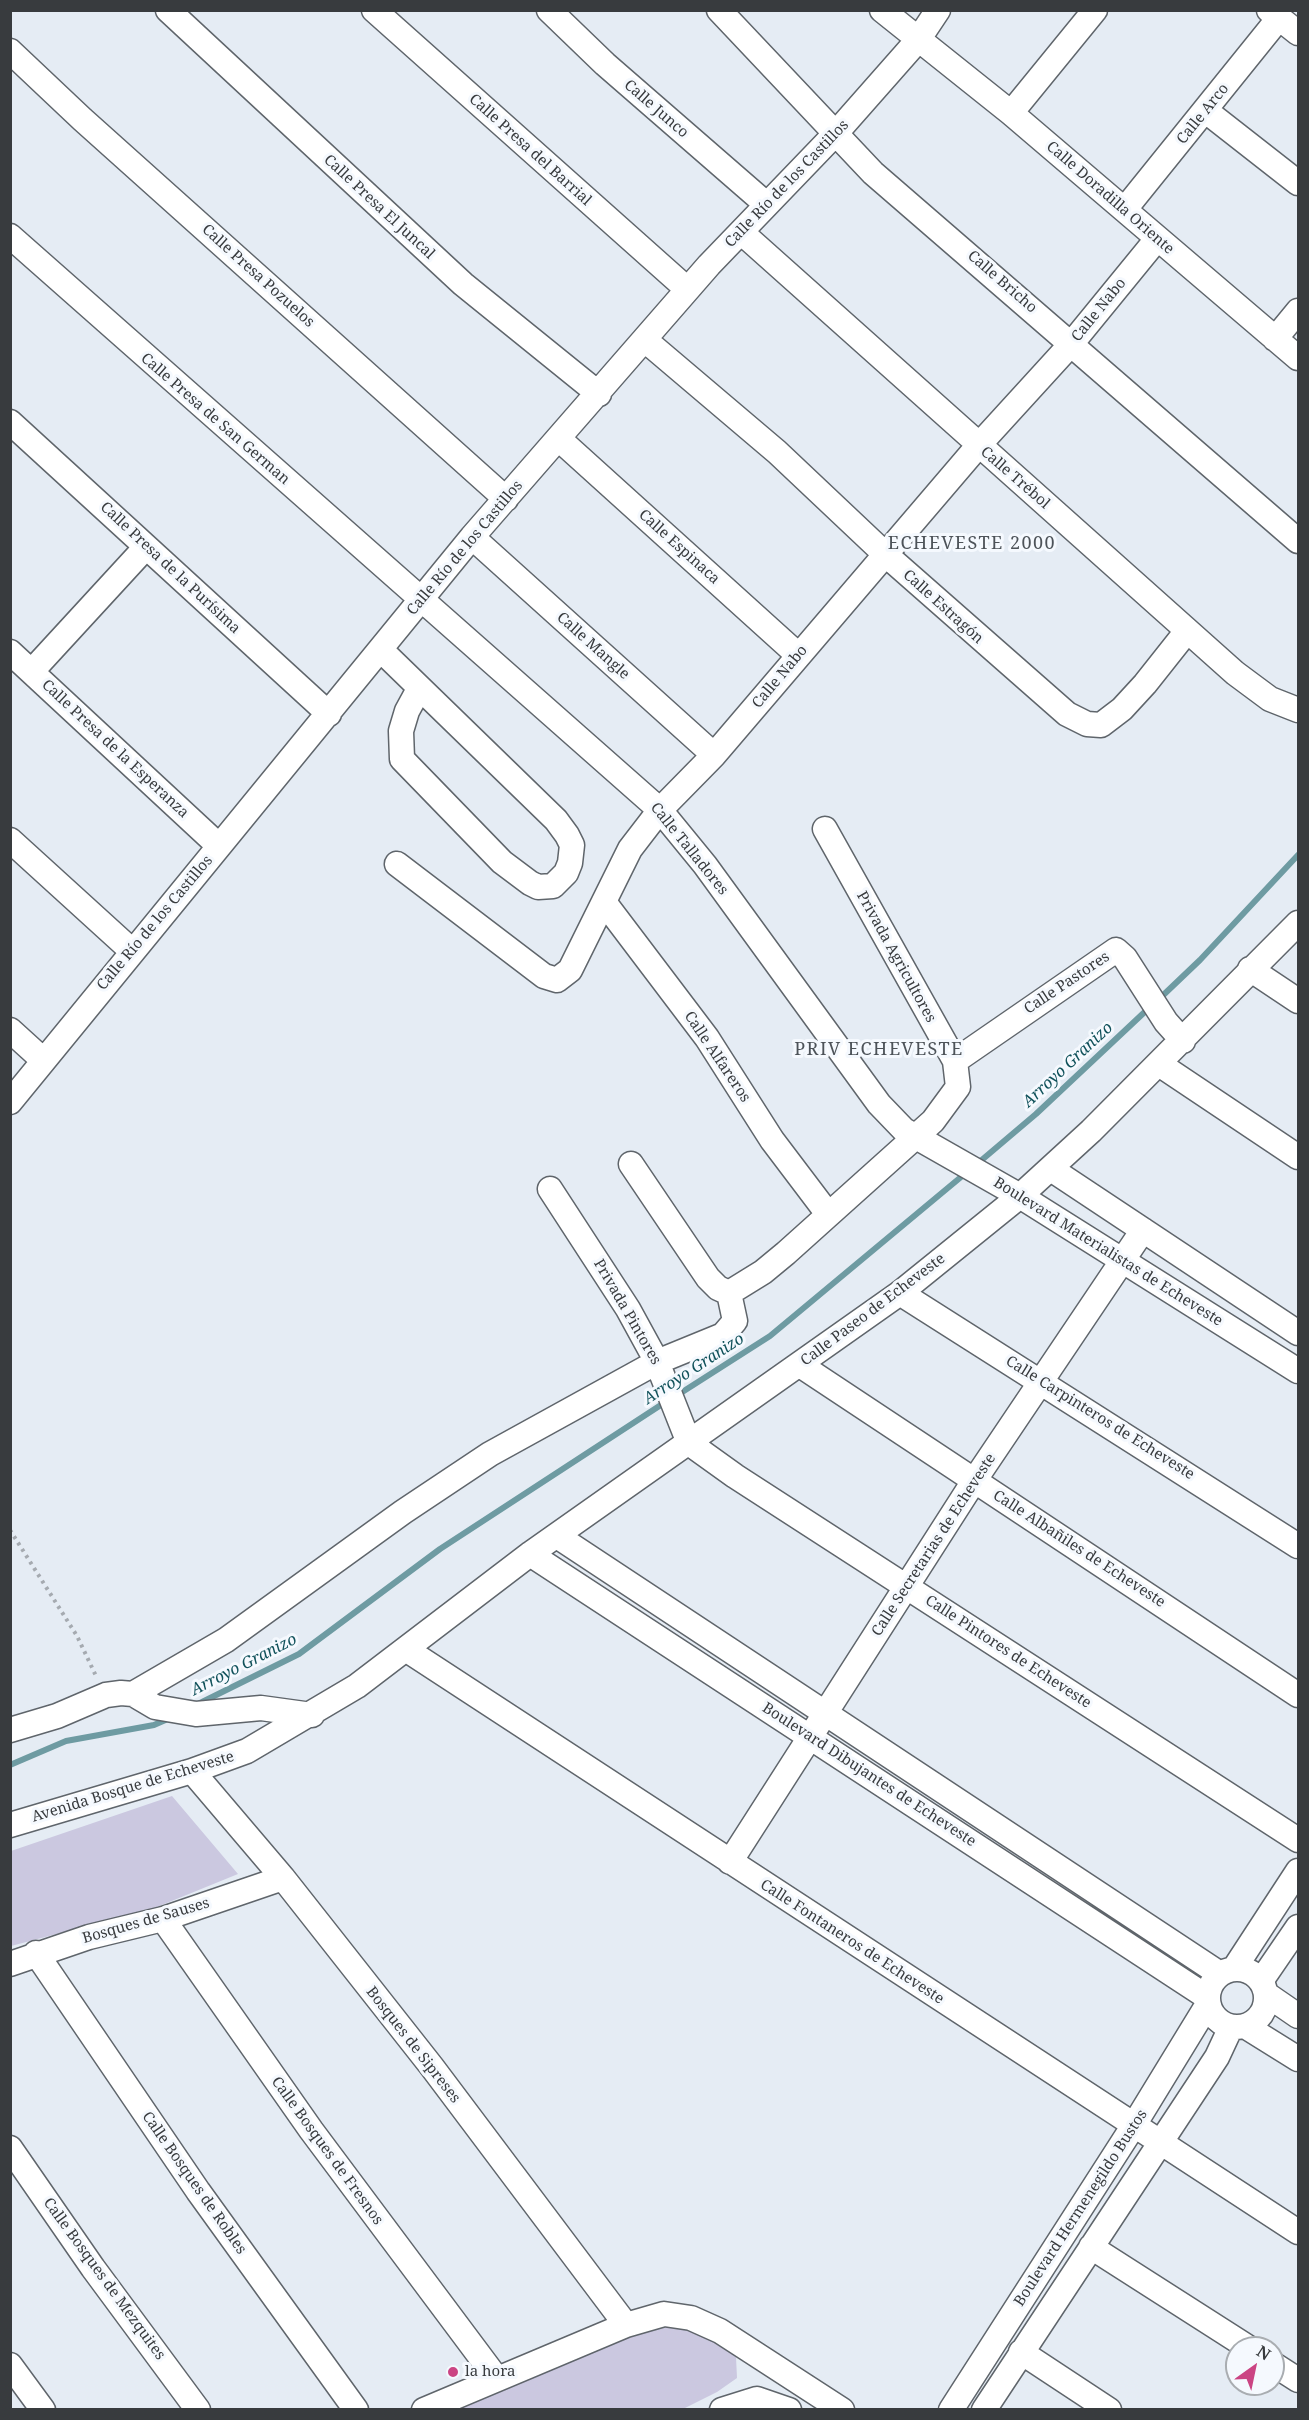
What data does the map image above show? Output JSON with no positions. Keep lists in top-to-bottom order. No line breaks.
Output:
{"streets":{"street":["Calle Junco","Calle Arco","Calle Presa del Barrial","Calle Río de los Castillos","Calle Doradilla Oriente","Calle Presa El Juncal","Calle Presa Pozuelos","Calle Bricho","Calle Nabo","Calle Presa de San German","Calle Trébol","Calle Espinaca","Calle Presa de la Purísima","Calle Estragón","Calle Mangle","Calle Presa de la Esperanza","Calle Talladores","Privada Agricultores","Calle Pastores","Calle Alfareros","Boulevard Materialistas de Echeveste","Calle Paseo de Echeveste","Privada Pintores","Calle Carpinteros de Echeveste","Calle Secretarias de Echeveste","Calle Albañiles de Echeveste","Calle Pintores de Echeveste","Boulevard Dibujantes de Echeveste","Avenida Bosque de Echeveste","Bosques de Sauses","Calle Fontaneros de Echeveste","Bosques de Sipreses","Calle Bosques de Fresnos","Calle Bosques de Robles","Boulevard Hermenegildo Bustos","Calle Bosques de Mezquites"]},"crossings":[["Calle Junco","Calle Río de los Castillos"],["Calle Arco","Calle Doradilla Oriente"],["Calle Presa del Barrial","Calle Río de los Castillos"],["Calle Río de los Castillos","Calle Doradilla Oriente"],["Calle Río de los Castillos","Calle Presa El Juncal"],["Calle Río de los Castillos","Calle Presa Pozuelos"],["Calle Río de los Castillos","Calle Bricho"],["Calle Río de los Castillos","Calle Presa de San German"],["Calle Río de los Castillos","Calle Trébol"],["Calle Río de los Castillos","Calle Espinaca"],["Calle Río de los Castillos","Calle Presa de la Purísima"],["Calle Río de los Castillos","Calle Estragón"],["Calle Río de los Castillos","Calle Mangle"],["Calle Río de los Castillos","Calle Presa de la Esperanza"],["Calle Río de los Castillos","Calle Talladores"],["Calle Doradilla Oriente","Calle Nabo"],["Calle Bricho","Calle Nabo"],["Calle Nabo","Calle Trébol"],["Calle Nabo","Calle Espinaca"],["Calle Nabo","Calle Estragón"],["Calle Nabo","Calle Mangle"],["Calle Nabo","Calle Talladores"],["Calle Nabo","Calle Alfareros"],["Calle Presa de San German","Calle Talladores"],["Calle Trébol","Calle Estragón"],["Calle Talladores","Privada Agricultores"],["Calle Talladores","Boulevard Materialistas de Echeveste"],["Privada Agricultores","Calle Pastores"],["Privada Agricultores","Boulevard Materialistas de Echeveste"],["Calle Pastores","Calle Paseo de Echeveste"],["Boulevard Materialistas de Echeveste","Calle Paseo de Echeveste"],["Boulevard Materialistas de Echeveste","Calle Secretarias de Echeveste"],["Calle Paseo de Echeveste","Privada Pintores"],["Calle Paseo de Echeveste","Calle Carpinteros de Echeveste"],["Calle Paseo de Echeveste","Calle Albañiles de Echeveste"],["Calle Paseo de Echeveste","Calle Pintores de Echeveste"],["Calle Paseo de Echeveste","Boulevard Dibujantes de Echeveste"],["Calle Paseo de Echeveste","Avenida Bosque de Echeveste"],["Calle Paseo de Echeveste","Calle Fontaneros de Echeveste"],["Privada Pintores","Calle Pintores de Echeveste"],["Calle Carpinteros de Echeveste","Calle Secretarias de Echeveste"],["Calle Secretarias de Echeveste","Calle Albañiles de Echeveste"],["Calle Secretarias de Echeveste","Calle Pintores de Echeveste"],["Calle Secretarias de Echeveste","Boulevard Dibujantes de Echeveste"],["Calle Secretarias de Echeveste","Calle Fontaneros de Echeveste"],["Boulevard Dibujantes de Echeveste","Boulevard Hermenegildo Bustos"],["Avenida Bosque de Echeveste","Calle Fontaneros de Echeveste"],["Avenida Bosque de Echeveste","Bosques de Sipreses"],["Bosques de Sauses","Bosques de Sipreses"],["Bosques de Sauses","Calle Bosques de Fresnos"],["Bosques de Sauses","Calle Bosques de Robles"],["Calle Fontaneros de Echeveste","Boulevard Hermenegildo Bustos"]],"districts":["ECHEVESTE 2000","PRIV ECHEVESTE"],"water":["Arroyo Granizo"],"places":["la hora"],"north":"top right"}
